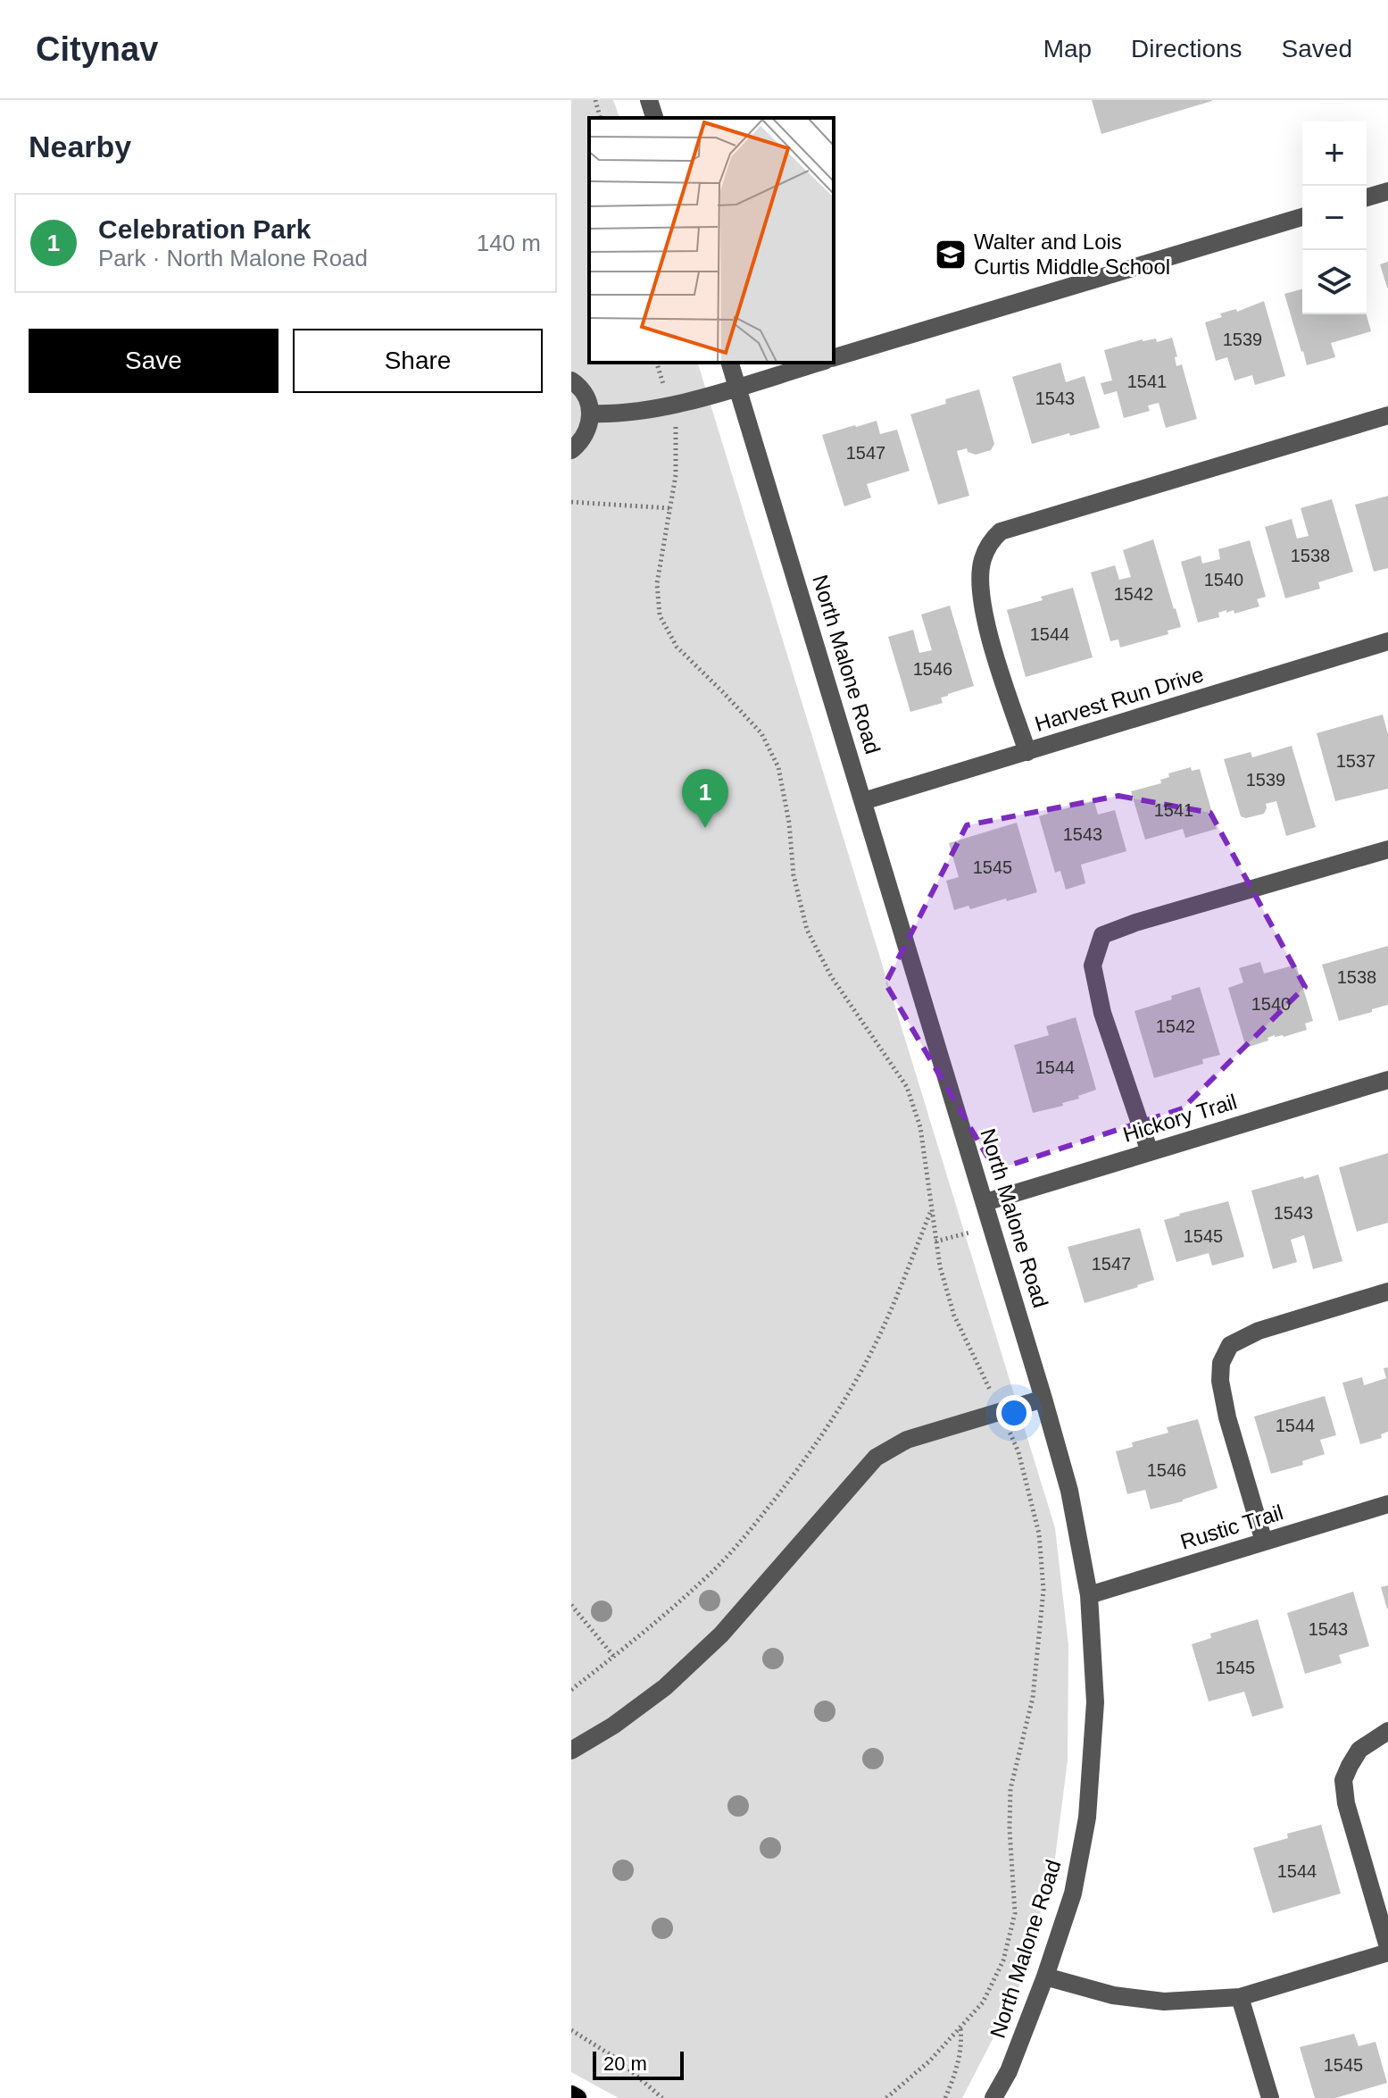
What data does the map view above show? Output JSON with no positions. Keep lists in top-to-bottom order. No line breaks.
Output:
{"streets":{"street":["North Malone Road","Harvest Run Drive","Hickory Trail","Rustic Trail"]},"crossings":[["North Malone Road","Harvest Run Drive"],["North Malone Road","Hickory Trail"],["North Malone Road","Rustic Trail"]],"places":{"school or university":["Walter and Lois Curtis Middle School"]},"house_numbers":["1539","1541","1543","1547","1538","1540","1542","1544","1546","1537","1539","1541","1543","1545","1538","1540","1542","1544","1543","1545","1547","1544","1546","1543","1545","1544","1545"],"scale_bar":"20 m","page":{"header":"Citynav","nav":["Map","Directions","Saved"],"heading":"Nearby","map_buttons":["+","−"],"list":[{"mark":"1","name":"Celebration Park","note":"Park · North Malone Road","value":"140 m"}],"buttons":["Save","Share"],"pins":"1","scale":"20 m"}}
